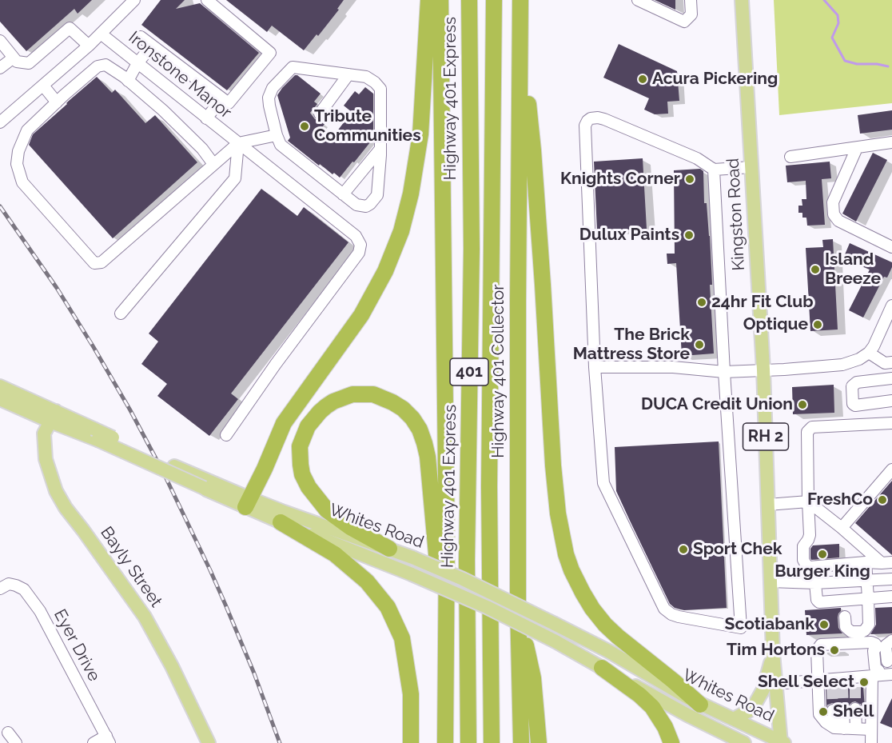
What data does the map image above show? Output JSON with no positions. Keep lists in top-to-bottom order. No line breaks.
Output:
{"streets":{"highway":["Highway 401 Express","Highway 401 Collector","401"],"main road":["Kingston Road","RH 2","Whites Road","Bayly Street"],"street":["Ironstone Manor","Eyer Drive"]},"crossings":[["Kingston Road","Whites Road"],["Whites Road","Bayly Street"]],"places":["Acura Pickering","Tribute Communities","Knights Corner","Dulux Paints","Island Breeze","24hr Fit Club","Optique","The Brick Mattress Store","DUCA Credit Union","FreshCo","Sport Chek","Burger King","Scotiabank","Tim Hortons","Shell Select","Shell"]}
